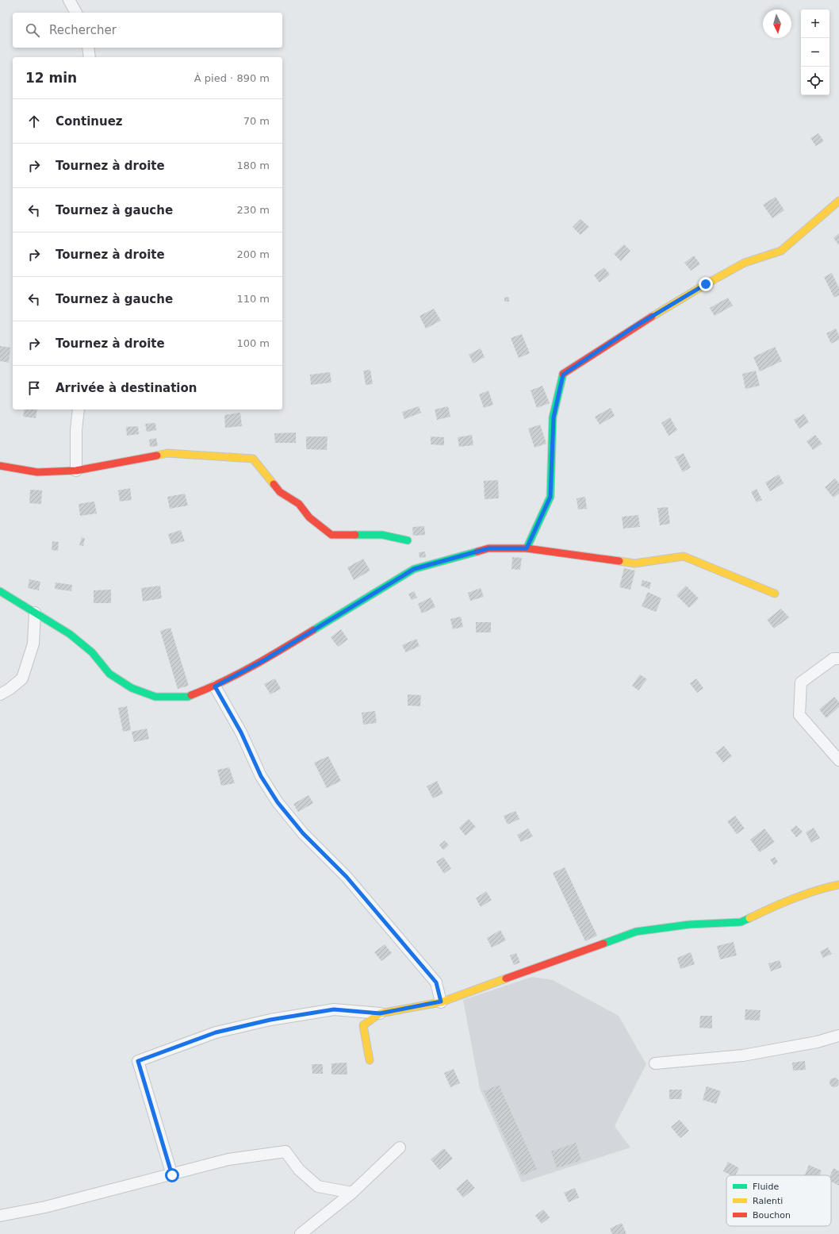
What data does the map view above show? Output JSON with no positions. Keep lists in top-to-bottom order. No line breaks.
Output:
{"legend":["Fluide","Ralenti","Bouchon"],"north":"bottom","page":{"map_buttons":["+","−"],"search":"Rechercher","heading":["12 min","À pied · 890 m"],"list":[["Continuez","70 m"],["Tournez à droite","180 m"],["Tournez à gauche","230 m"],["Tournez à droite","200 m"],["Tournez à gauche","110 m"],["Tournez à droite","100 m"],"Arrivée à destination"]}}
